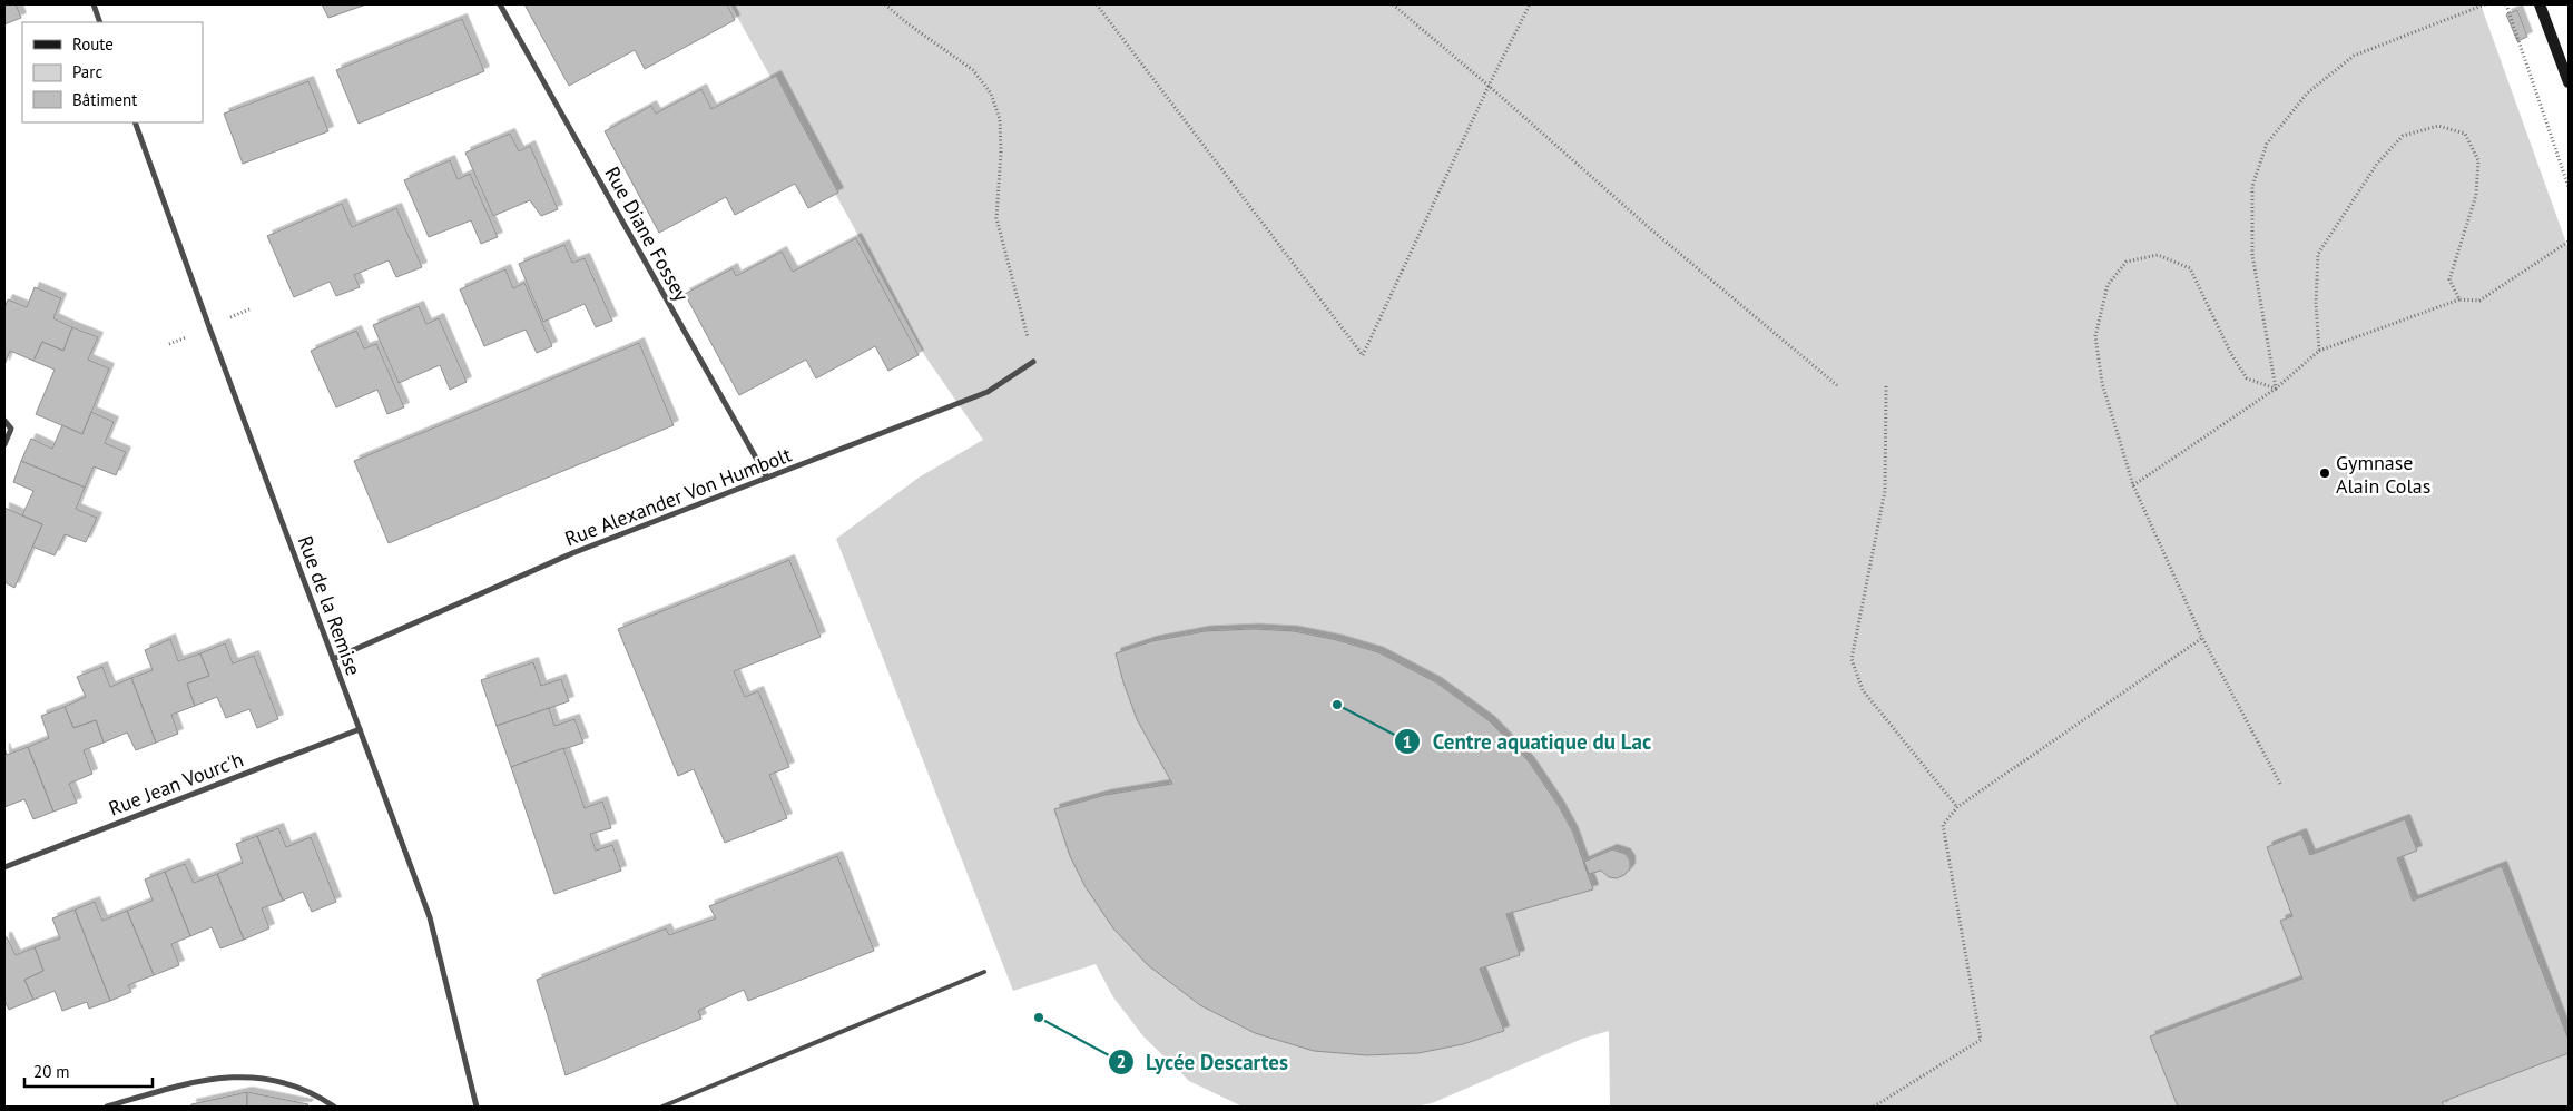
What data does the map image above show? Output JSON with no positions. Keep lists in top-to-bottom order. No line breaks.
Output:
{"streets":{"street":["Rue Diane Fossey","Rue Alexander Von Humbolt","Rue de la Remise","Rue Jean Vourc'h"]},"crossings":[["Rue Diane Fossey","Rue Alexander Von Humbolt"],["Rue Alexander Von Humbolt","Rue de la Remise"],["Rue de la Remise","Rue Jean Vourc'h"]],"places":["Gymnase Alain Colas","Centre aquatique du Lac","Lycée Descartes"],"legend":["Route","Parc","Bâtiment"],"scale_bar":"20 m"}
